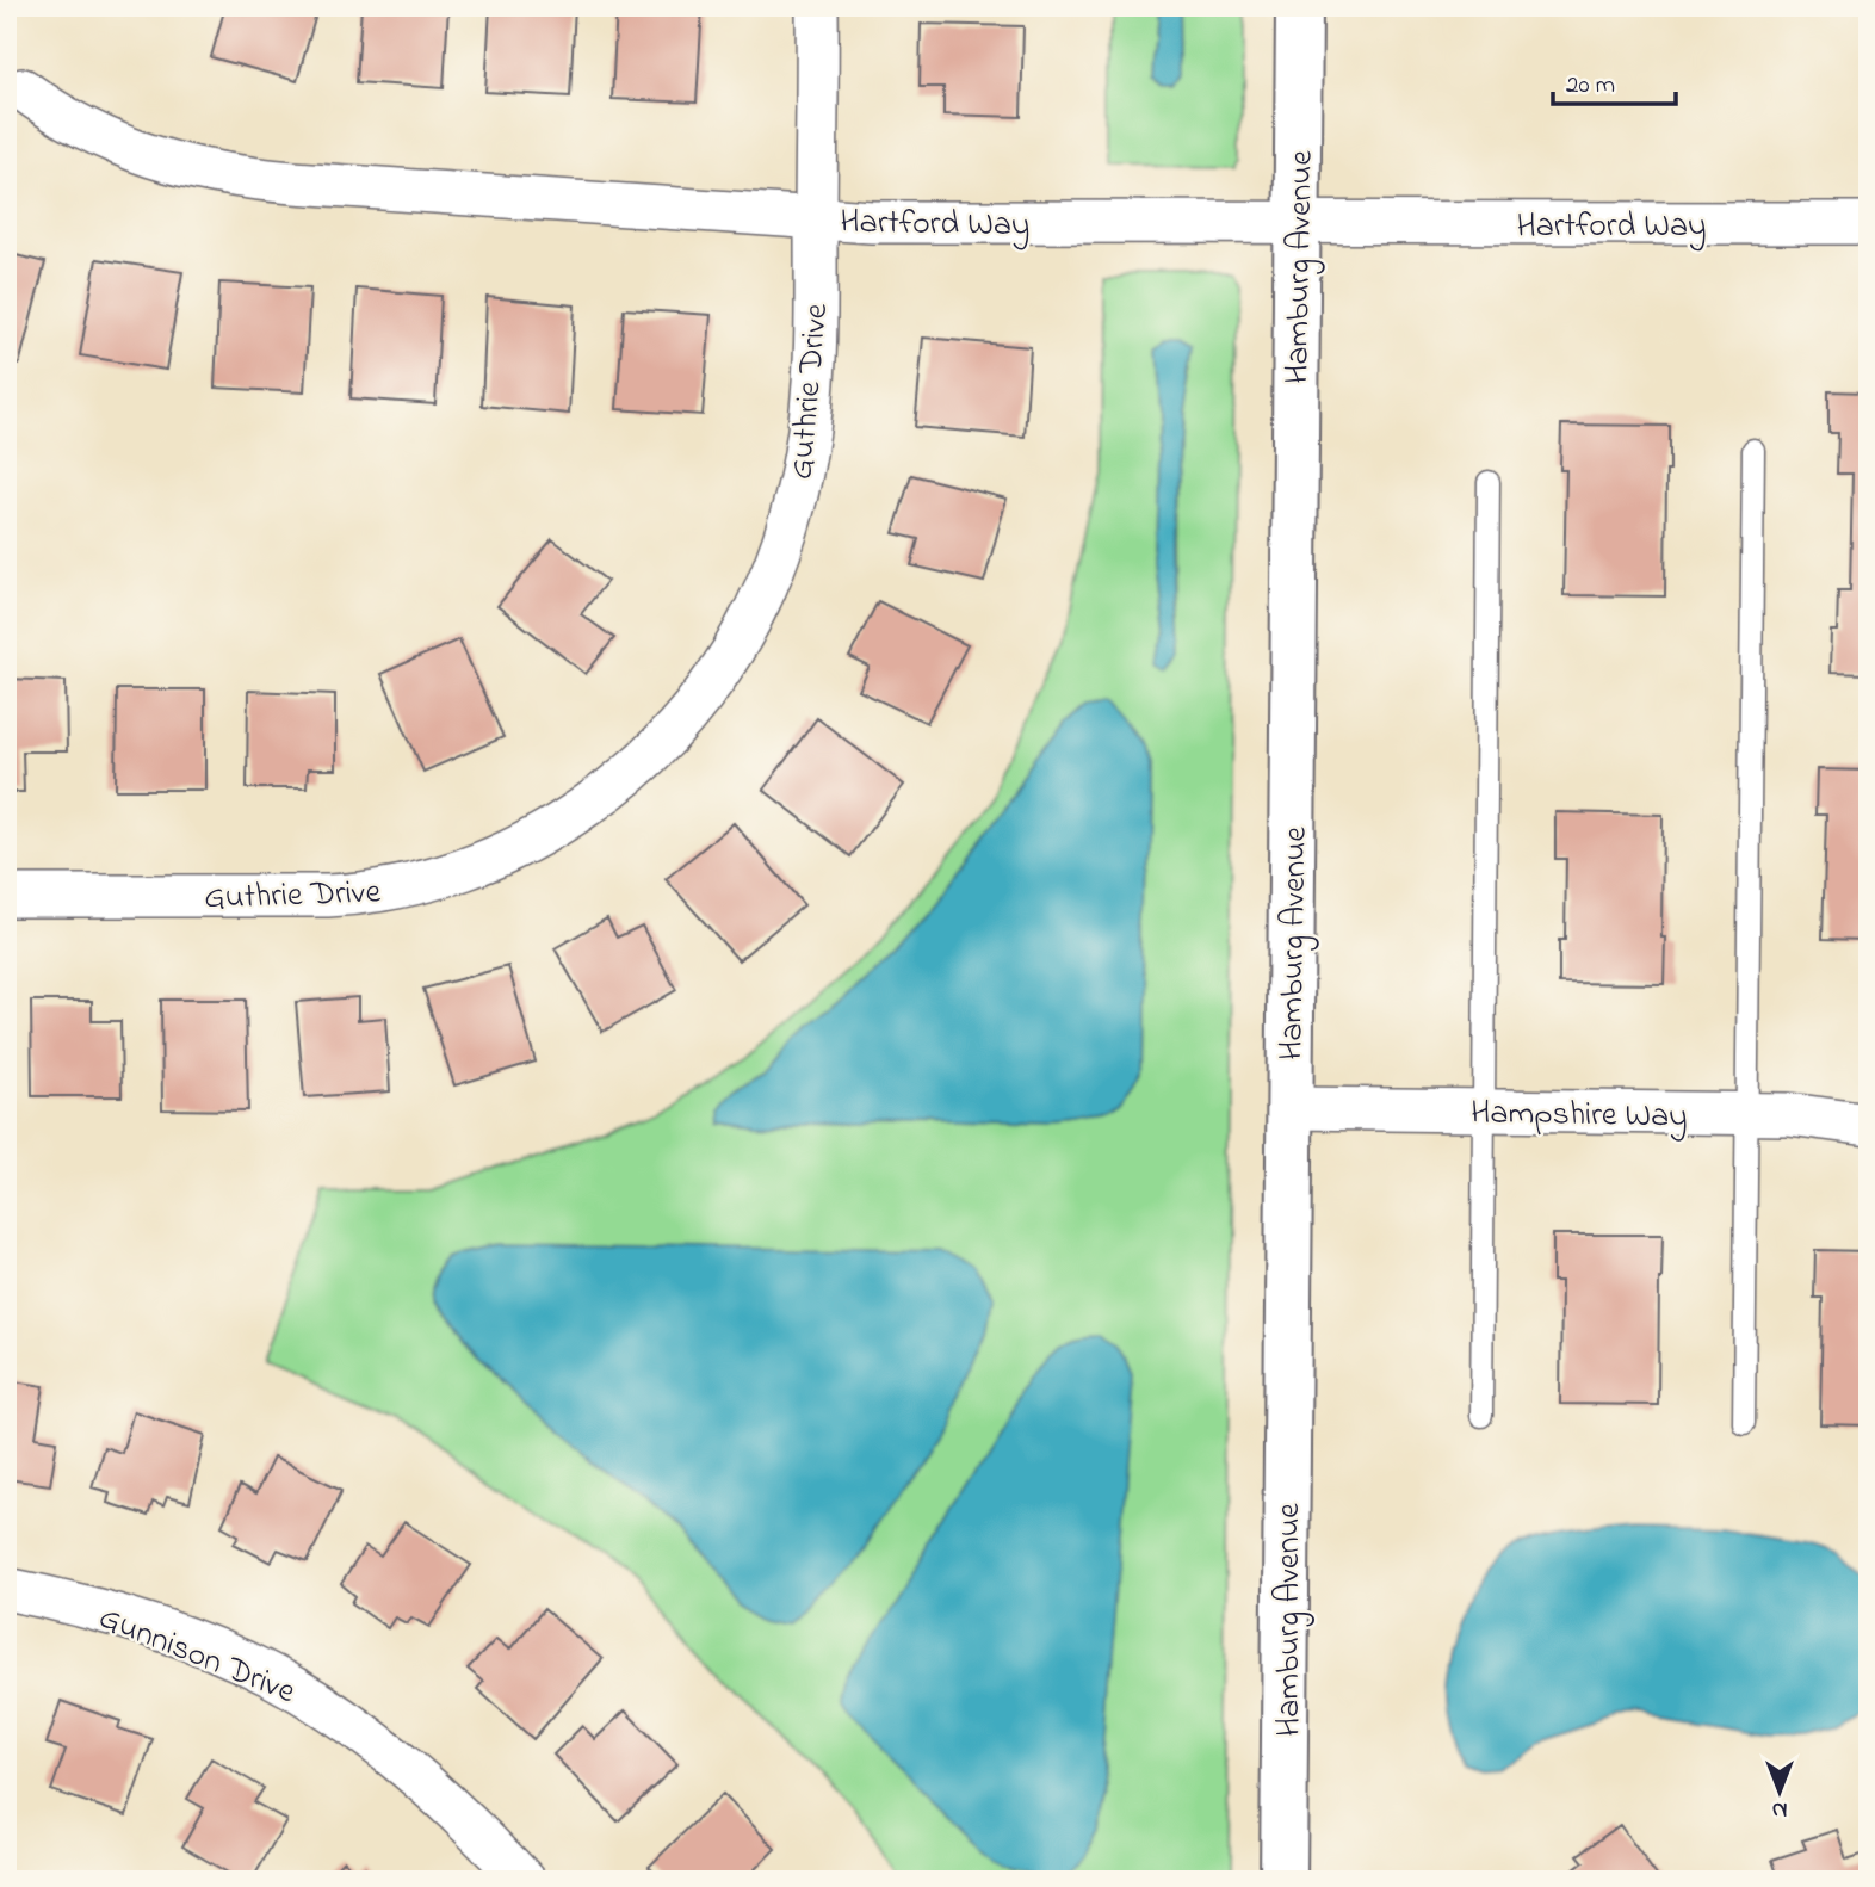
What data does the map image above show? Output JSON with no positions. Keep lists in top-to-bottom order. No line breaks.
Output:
{"streets":{"street":["Hartford Way","Hamburg Avenue","Guthrie Drive","Hampshire Way","Gunnison Drive"]},"crossings":[["Hartford Way","Hamburg Avenue"],["Hartford Way","Guthrie Drive"],["Hamburg Avenue","Hampshire Way"]],"scale_bar":"20 m","north":"bottom"}
